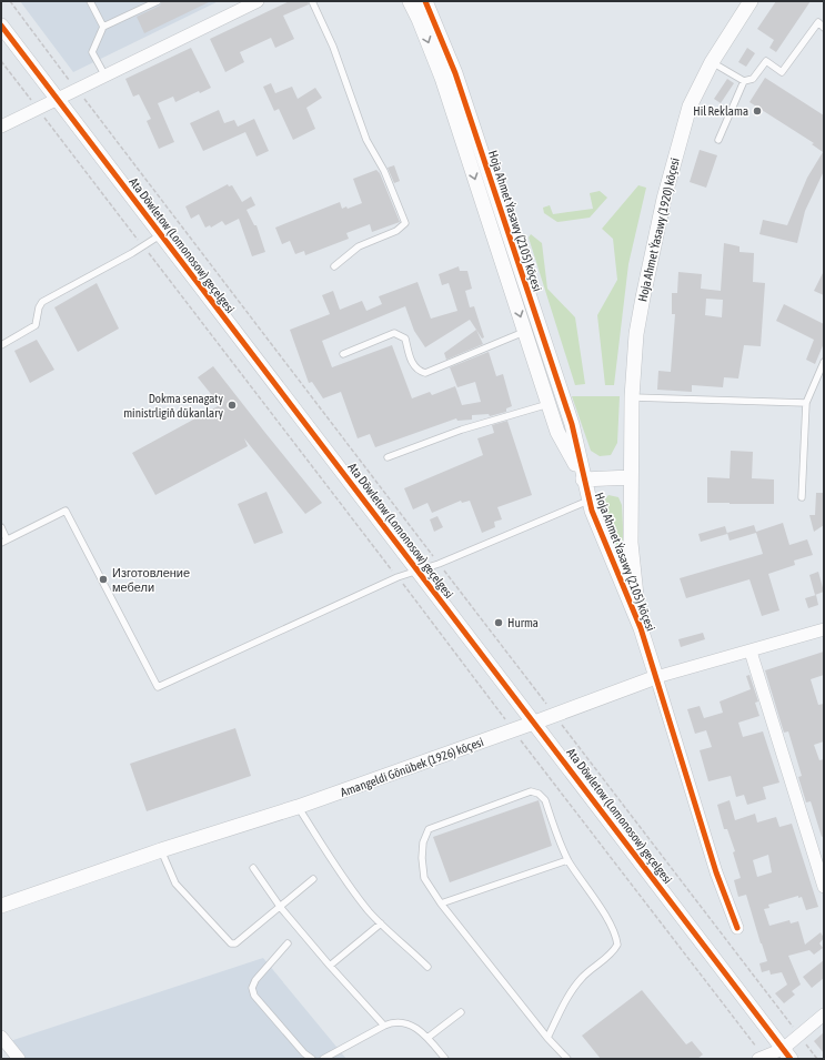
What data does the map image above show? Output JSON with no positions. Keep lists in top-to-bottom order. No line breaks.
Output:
{"streets":{"street":["Hoja Ahmet Ýasawy (2105) köçesi","Hoja Ahmet Ýasawy (1920) köçesi","Ata Döwletow (Lomonosow) geçelgesi","Amangeldi Gönübek (1926) köçesi"]},"crossings":[["Hoja Ahmet Ýasawy (2105) köçesi","Hoja Ahmet Ýasawy (1920) köçesi"],["Hoja Ahmet Ýasawy (2105) köçesi","Amangeldi Gönübek (1926) köçesi"],["Ata Döwletow (Lomonosow) geçelgesi","Amangeldi Gönübek (1926) köçesi"]],"places":["Hil Reklama","Dokma senagaty ministrligiň dükanlary","Изготовление мебели","Hurma"]}
